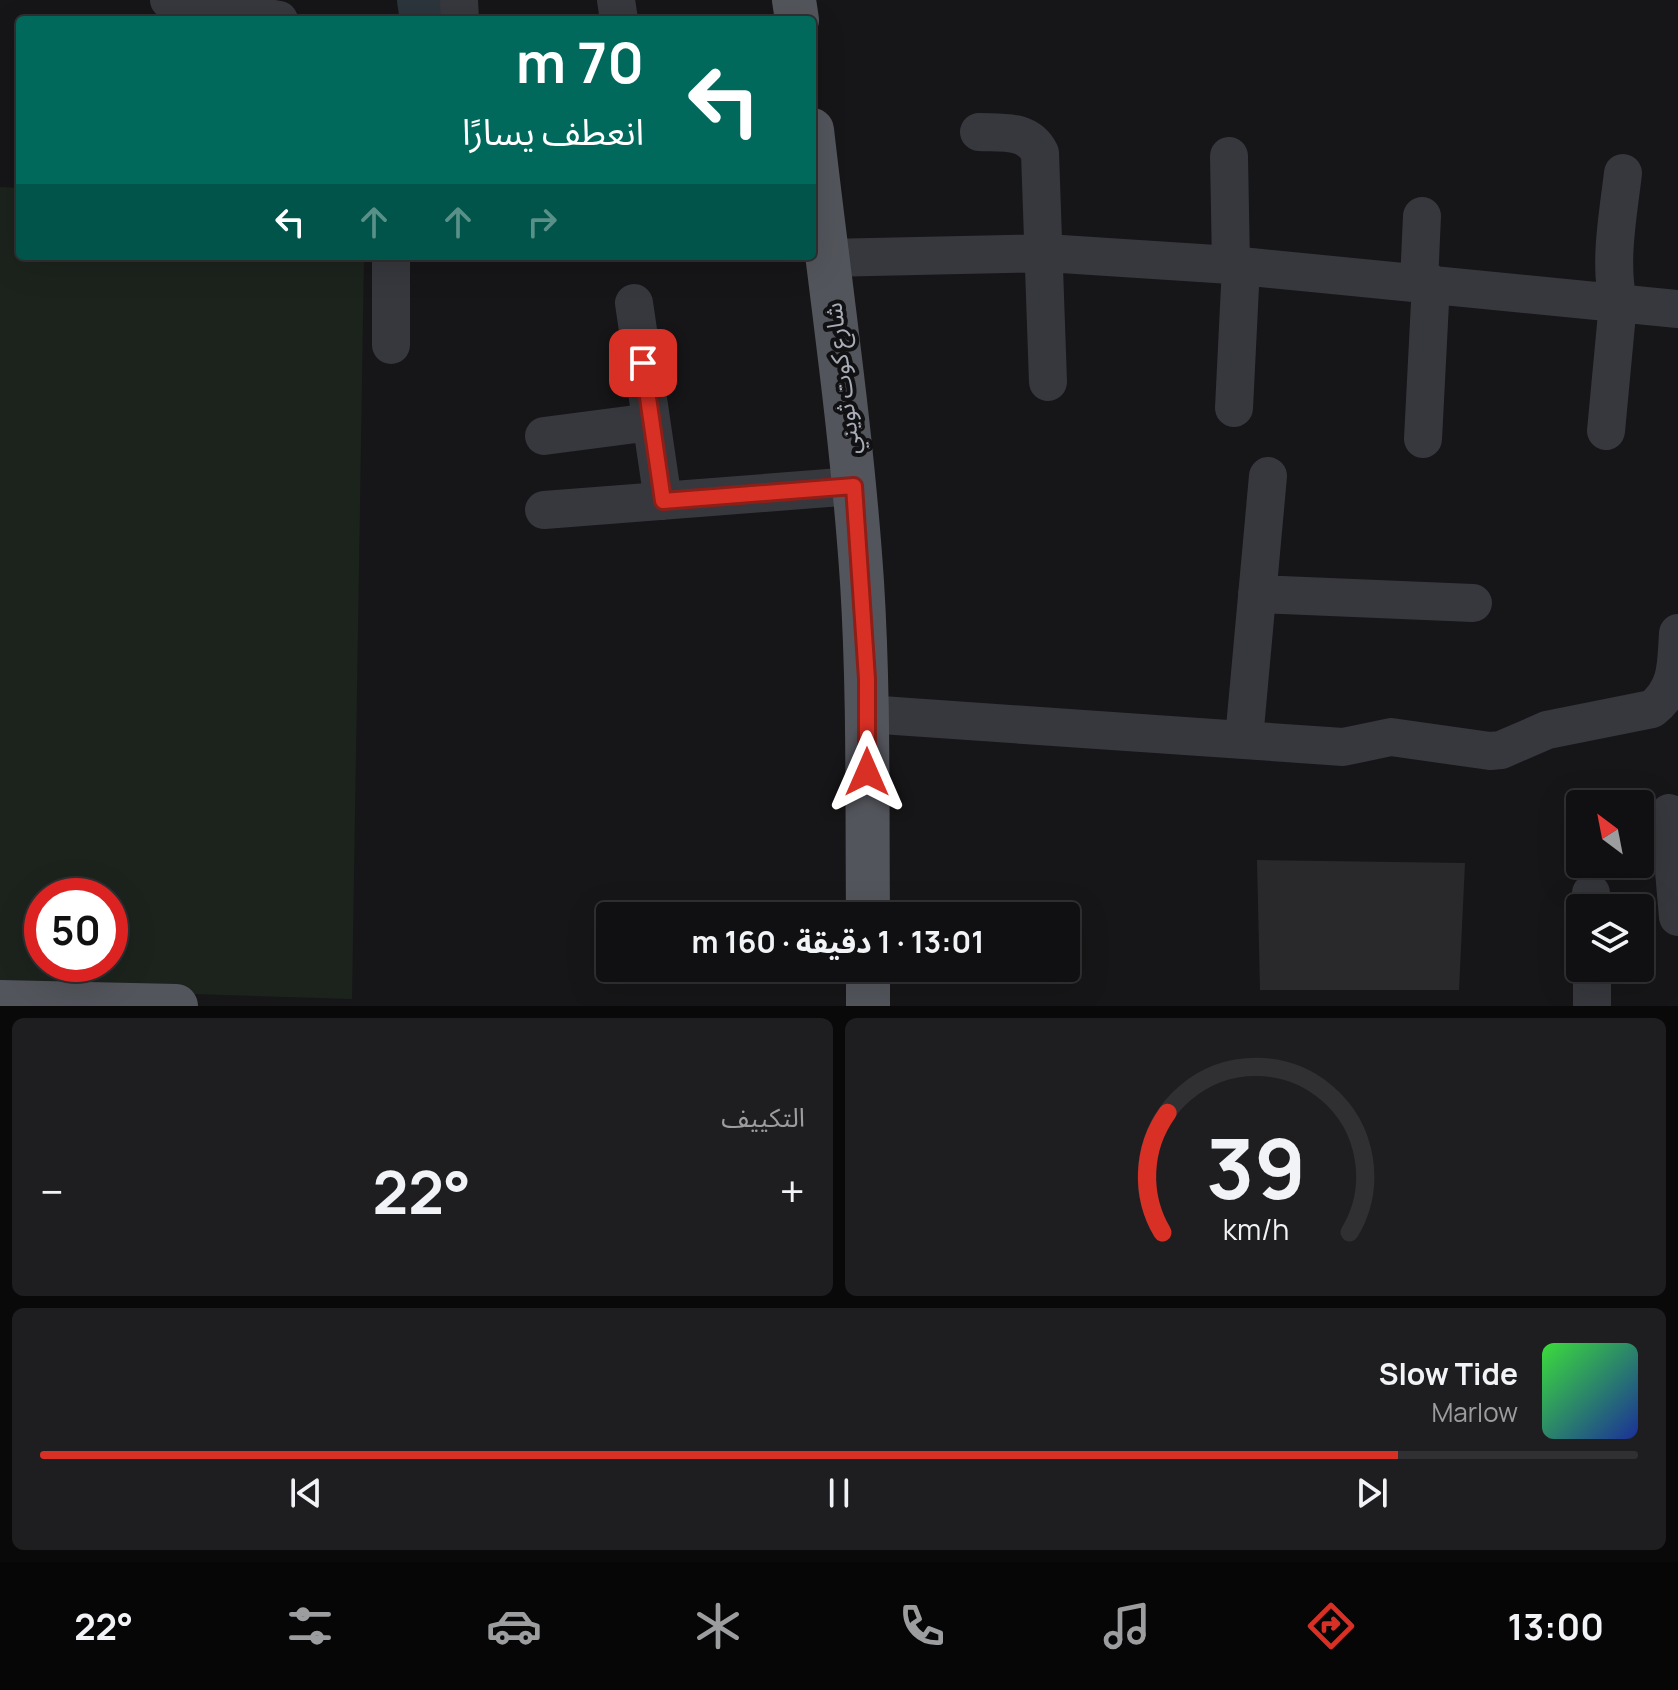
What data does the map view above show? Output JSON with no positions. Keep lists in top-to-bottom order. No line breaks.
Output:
{"streets":{"main road":["شارع كوت ثويني"]},"north":"top left","page":{"turn":["70 m","انعطف يسارًا"],"limit":"50","trip":"13:01 · 1 دقيقة · 160 m","tile":"التكييف","heat":["−","22°","+"],"song":["Slow Tide","Marlow"],"tabs":["13:00","22°"],"gauge":["39","km/h"]}}
